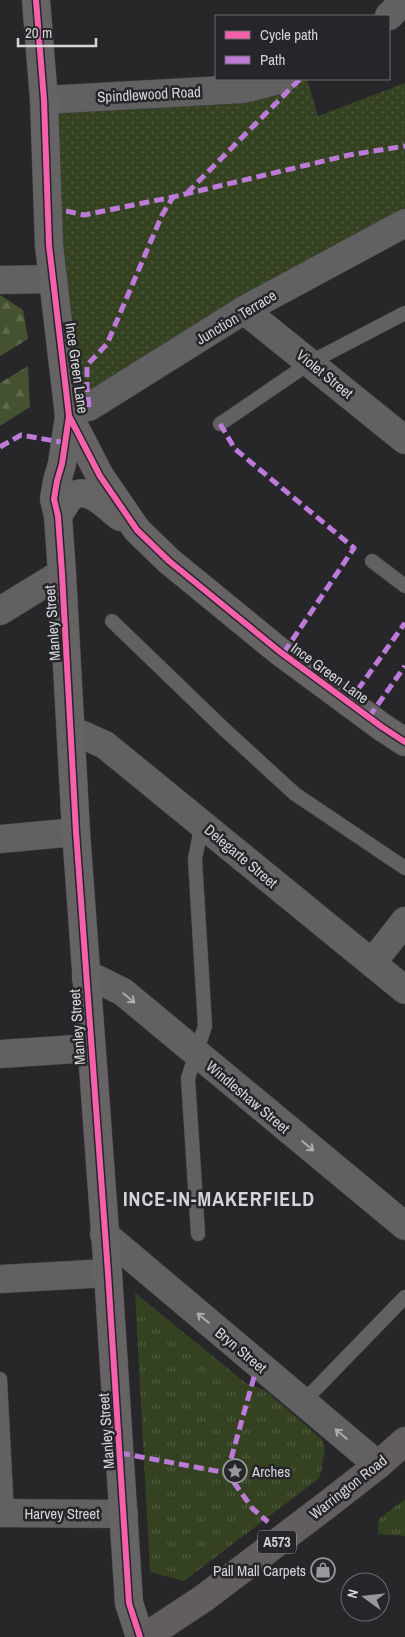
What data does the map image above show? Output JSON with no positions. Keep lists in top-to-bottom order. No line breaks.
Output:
{"streets":{"main road":["Warrington Road","A573"],"street":["Spindlewood Road","Junction Terrace","Ince Green Lane","Violet Street","Manley Street","Delegarte Street","Windleshaw Street","Bryn Street","Harvey Street"]},"crossings":[["Spindlewood Road","Ince Green Lane"],["Junction Terrace","Ince Green Lane"],["Junction Terrace","Violet Street"],["Junction Terrace","Manley Street"],["Ince Green Lane","Manley Street"],["Manley Street","Delegarte Street"],["Manley Street","Windleshaw Street"],["Manley Street","Bryn Street"],["Manley Street","Harvey Street"],["Bryn Street","Warrington Road"]],"one_way":["Windleshaw Street","Bryn Street"],"districts":["INCE-IN-MAKERFIELD"],"places":{"place":["Arches"],"shop":["Pall Mall Carpets"]},"legend":["Cycle path","Path"],"scale_bar":"20 m","north":"left"}
